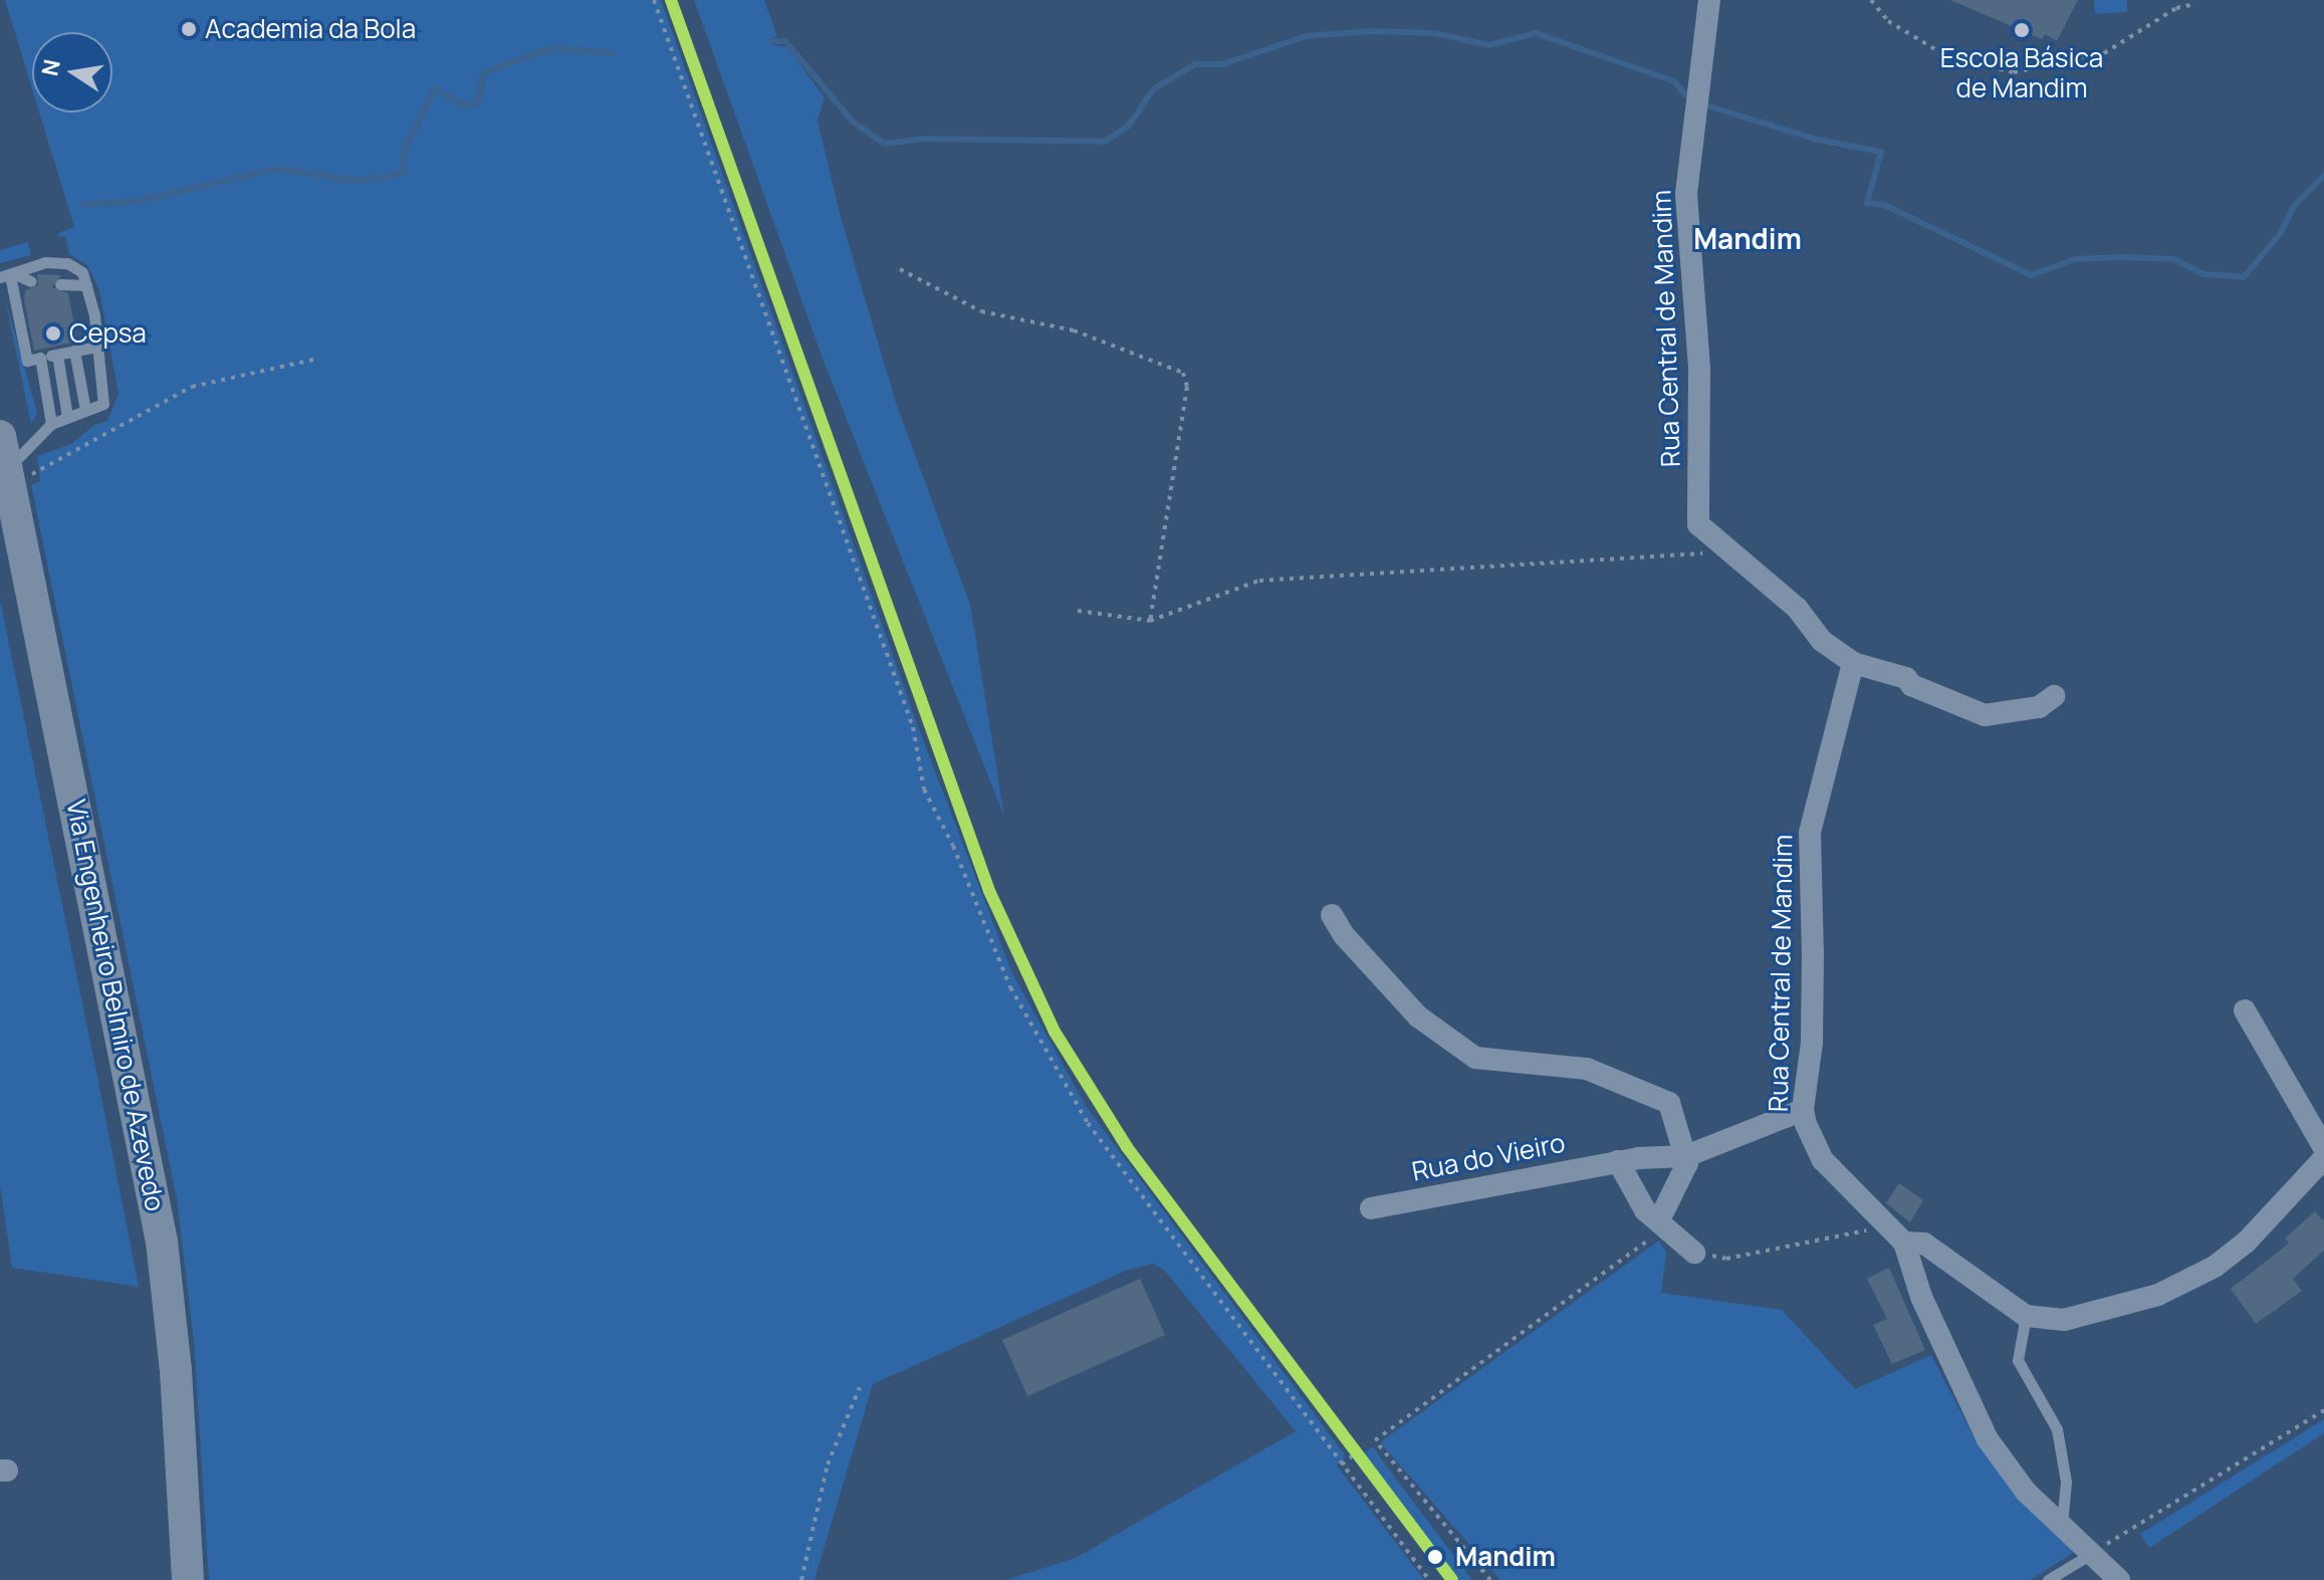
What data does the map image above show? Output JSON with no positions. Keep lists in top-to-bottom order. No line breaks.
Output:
{"streets":{"main road":["Via Engenheiro Belmiro de Azevedo"],"street":["Rua Central de Mandim","Rua do Vieiro"]},"crossings":[["Rua Central de Mandim","Rua do Vieiro"]],"districts":["Mandim"],"places":["Academia da Bola","Escola Básica de Mandim","Cepsa","Mandim"],"north":"left"}
